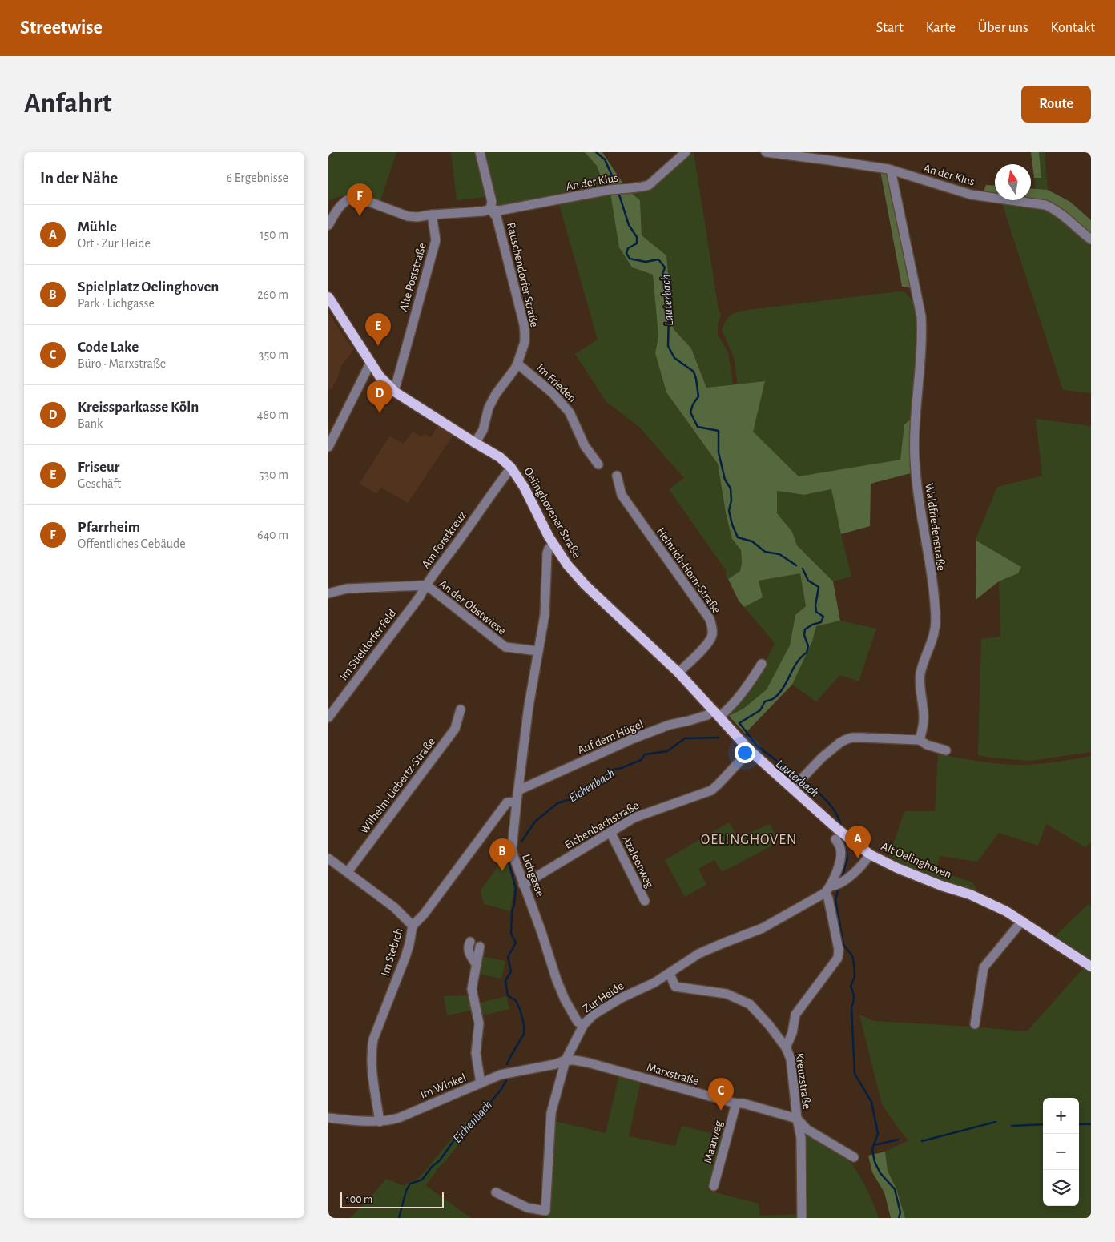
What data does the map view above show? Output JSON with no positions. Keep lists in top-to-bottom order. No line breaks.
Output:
{"streets":{"main road":["Oelinghovener Straße","Alt Oelinghoven"],"street":["An der Klus","Rauschendorfer Straße","Alte Poststraße","Im Frieden","Waldfriedenstraße","Am Forstkreuz","Heinrich-Horn-Straße","An der Obstwiese","Im Stieldorfer Feld","Auf dem Hügel","Wilhelm-Liebertz-Straße","Eichenbachstraße","Azaleenweg","Lichgasse","Im Stebich","Zur Heide","Marxstraße","Kreuzstraße","Im Winkel","Maarweg"]},"crossings":[["An der Klus","Rauschendorfer Straße"],["An der Klus","Alte Poststraße"],["An der Klus","Waldfriedenstraße"],["Rauschendorfer Straße","Im Frieden"],["Rauschendorfer Straße","Oelinghovener Straße"],["Alte Poststraße","Oelinghovener Straße"],["Oelinghovener Straße","Am Forstkreuz"],["Oelinghovener Straße","Heinrich-Horn-Straße"],["Oelinghovener Straße","Auf dem Hügel"],["Oelinghovener Straße","Alt Oelinghoven"],["Oelinghovener Straße","Lichgasse"],["Am Forstkreuz","An der Obstwiese"],["Am Forstkreuz","Im Stieldorfer Feld"],["An der Obstwiese","Im Stieldorfer Feld"],["An der Obstwiese","Lichgasse"],["Auf dem Hügel","Alt Oelinghoven"],["Auf dem Hügel","Lichgasse"],["Eichenbachstraße","Alt Oelinghoven"],["Eichenbachstraße","Azaleenweg"],["Eichenbachstraße","Lichgasse"],["Alt Oelinghoven","Zur Heide"],["Lichgasse","Im Stebich"],["Lichgasse","Zur Heide"],["Im Stebich","Im Winkel"],["Zur Heide","Marxstraße"],["Zur Heide","Kreuzstraße"],["Zur Heide","Im Winkel"],["Marxstraße","Kreuzstraße"],["Marxstraße","Im Winkel"],["Marxstraße","Maarweg"]],"districts":["OELINGHOVEN"],"water":["Lauterbach","Eichenbach"],"scale_bar":"100 m","north":"top","page":{"header":"Streetwise","nav":["Start","Karte","Über uns","Kontakt"],"buttons":"Route","title":"Anfahrt","heading":["In der Nähe","6 Ergebnisse"],"pins":["F","E","D","A","B","C"],"list":[{"mark":"A","name":"Mühle","note":"Ort · Zur Heide","value":"150 m"},{"mark":"B","name":"Spielplatz Oelinghoven","note":"Park · Lichgasse","value":"260 m"},{"mark":"C","name":"Code Lake","note":"Büro · Marxstraße","value":"350 m"},{"mark":"D","name":"Kreissparkasse Köln","note":"Bank","value":"480 m"},{"mark":"E","name":"Friseur","note":"Geschäft","value":"530 m"},{"mark":"F","name":"Pfarrheim","note":"Öffentliches Gebäude","value":"640 m"}],"map_buttons":["+","−"],"scale":"100 m"}}
